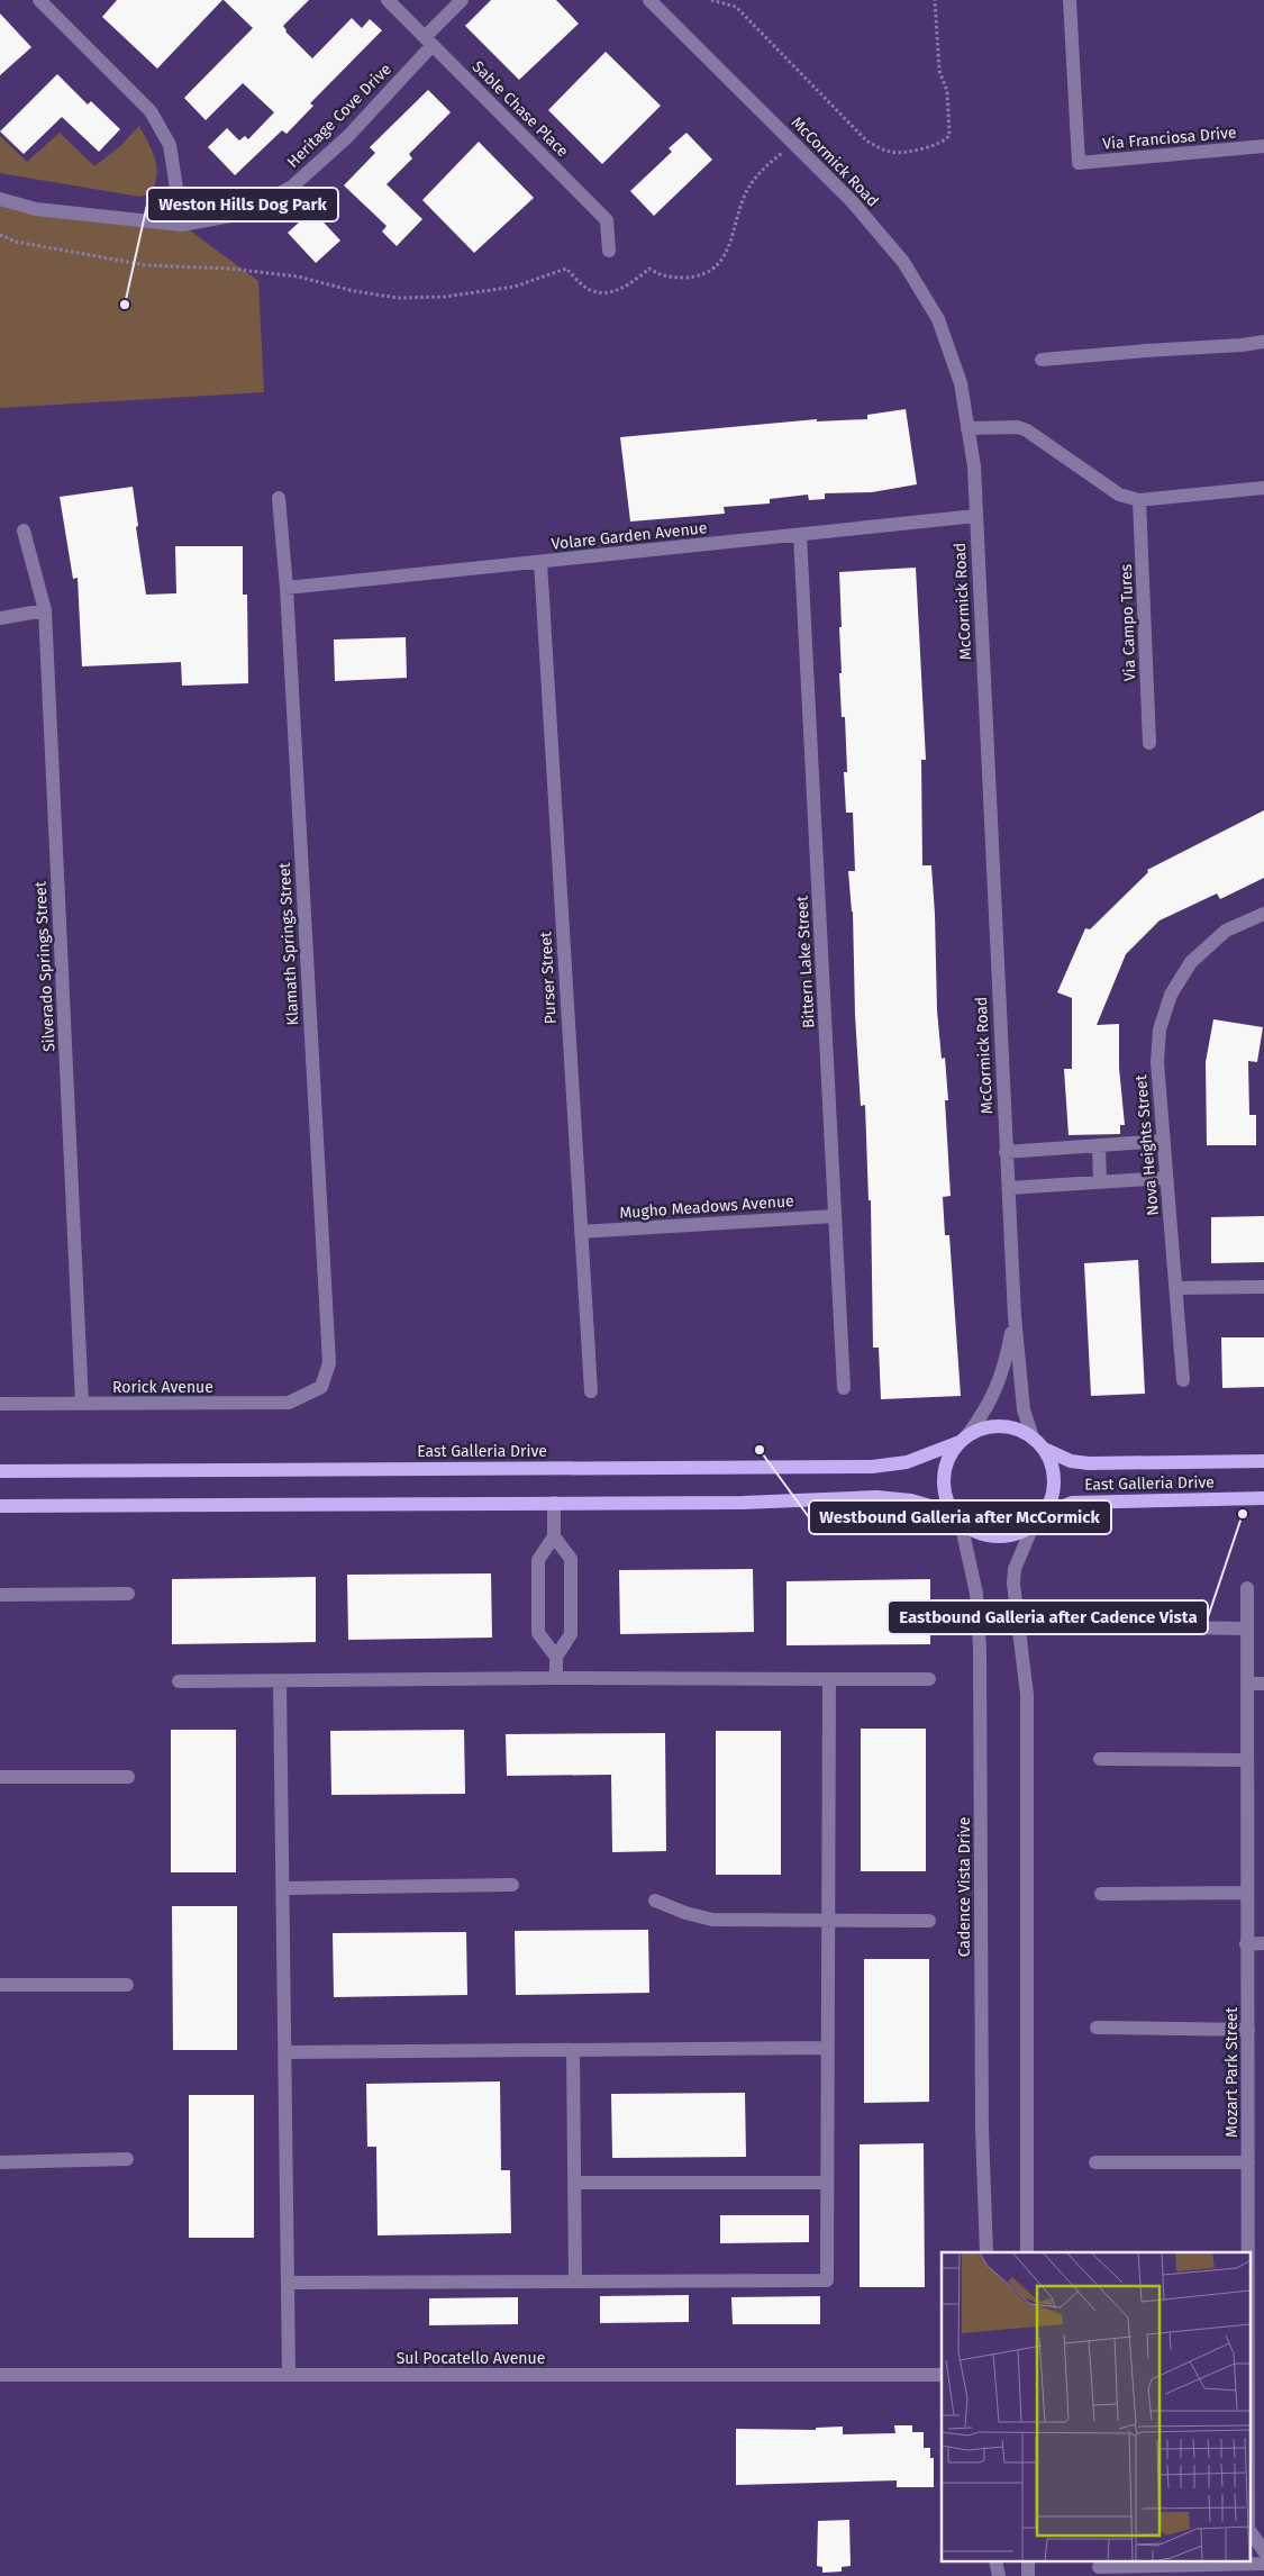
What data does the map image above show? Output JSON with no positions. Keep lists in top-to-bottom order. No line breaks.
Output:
{"streets":{"main road":["East Galleria Drive"],"street":["Sable Chase Place","Heritage Cove Drive","Via Franciosa Drive","McCormick Road","Volare Garden Avenue","Via Campo Tures","Klamath Springs Street","Bittern Lake Street","Silverado Springs Street","Purser Street","Nova Heights Street","Mugho Meadows Avenue","Rorick Avenue","Cadence Vista Drive","Mozart Park Street","Sul Pocatello Avenue"]},"crossings":[["Sable Chase Place","Heritage Cove Drive"],["McCormick Road","Volare Garden Avenue"],["McCormick Road","East Galleria Drive"],["McCormick Road","Cadence Vista Drive"],["Volare Garden Avenue","Klamath Springs Street"],["Volare Garden Avenue","Bittern Lake Street"],["Volare Garden Avenue","Purser Street"],["Klamath Springs Street","Rorick Avenue"],["Bittern Lake Street","Mugho Meadows Avenue"],["Silverado Springs Street","Rorick Avenue"],["Purser Street","Mugho Meadows Avenue"],["East Galleria Drive","Cadence Vista Drive"]],"places":["Weston Hills Dog Park","Westbound Galleria after McCormick","Eastbound Galleria after Cadence Vista"]}
